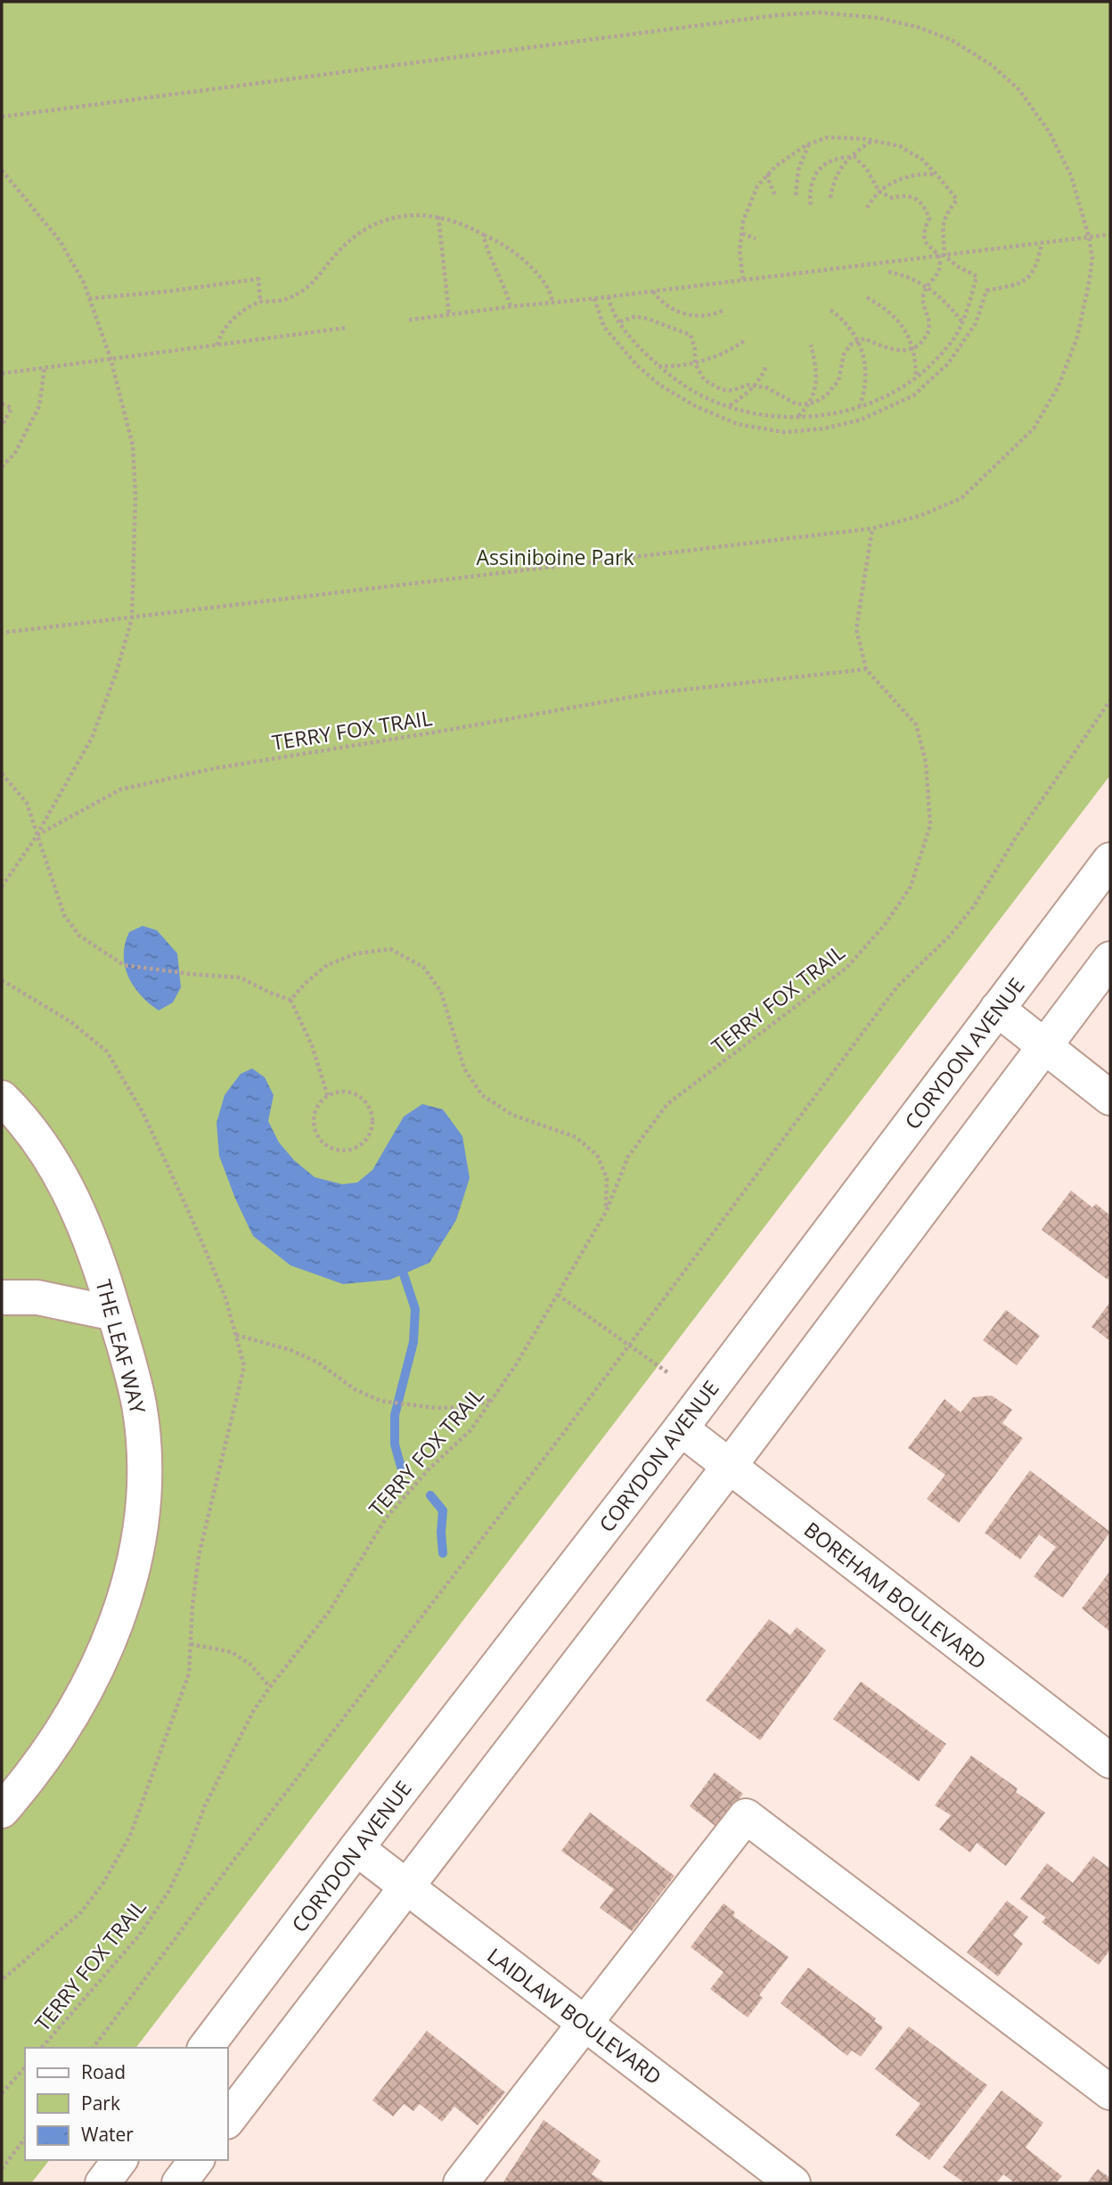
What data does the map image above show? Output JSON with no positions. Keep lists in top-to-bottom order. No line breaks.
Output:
{"streets":{"main road":["CORYDON AVENUE","THE LEAF WAY","BOREHAM BOULEVARD","LAIDLAW BOULEVARD"],"path":["TERRY FOX TRAIL"]},"crossings":[["CORYDON AVENUE","BOREHAM BOULEVARD"],["CORYDON AVENUE","LAIDLAW BOULEVARD"]],"parks":["Assiniboine Park"],"legend":["Road","Park","Water"]}
